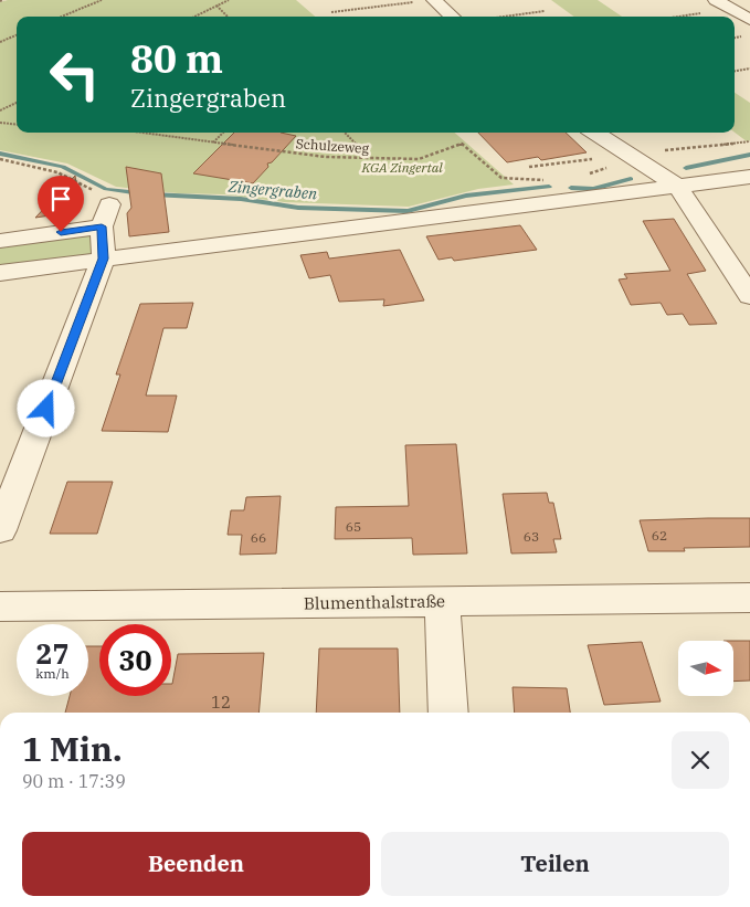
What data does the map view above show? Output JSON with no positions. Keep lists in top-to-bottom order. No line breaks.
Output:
{"streets":{"street":["Blumenthalstraße"],"path":["Schulzeweg"]},"water":["Zingergraben"],"parks":["KGA Zingertal"],"house_numbers":["65","62","63","66","12"],"north":"right","page":{"turn":["80 m","Zingergraben"],"speed":"27 km/h","limit":"30","heading":["1 Min.","90 m · 17:39"],"buttons":["Beenden","Teilen"]}}
